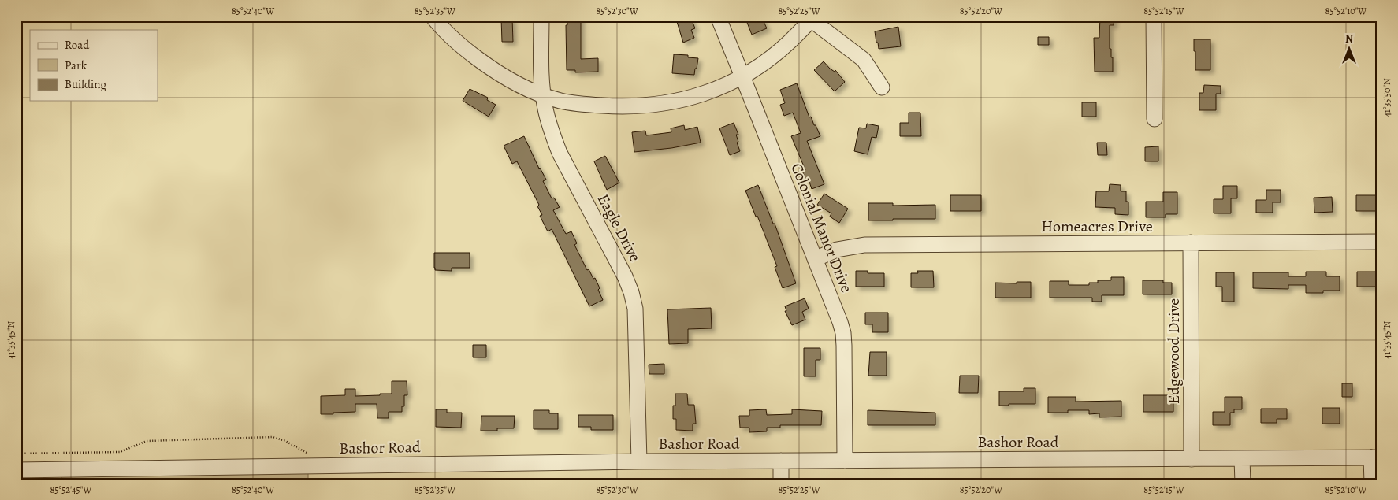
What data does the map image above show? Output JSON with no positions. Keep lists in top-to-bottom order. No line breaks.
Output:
{"streets":{"street":["Homeacres Drive","Eagle Drive","Colonial Manor Drive","Edgewood Drive","Bashor Road"]},"crossings":[["Homeacres Drive","Colonial Manor Drive"],["Homeacres Drive","Edgewood Drive"],["Eagle Drive","Bashor Road"],["Colonial Manor Drive","Bashor Road"],["Edgewood Drive","Bashor Road"]],"legend":["Road","Park","Building"],"north":"top","coordinates":["85°52'40\"W","85°52'35\"W","85°52'30\"W","85°52'25\"W","85°52'20\"W","85°52'15\"W","85°52'10\"W","41°35'50\"N","41°35'45\"N","85°52'45\"W"]}
